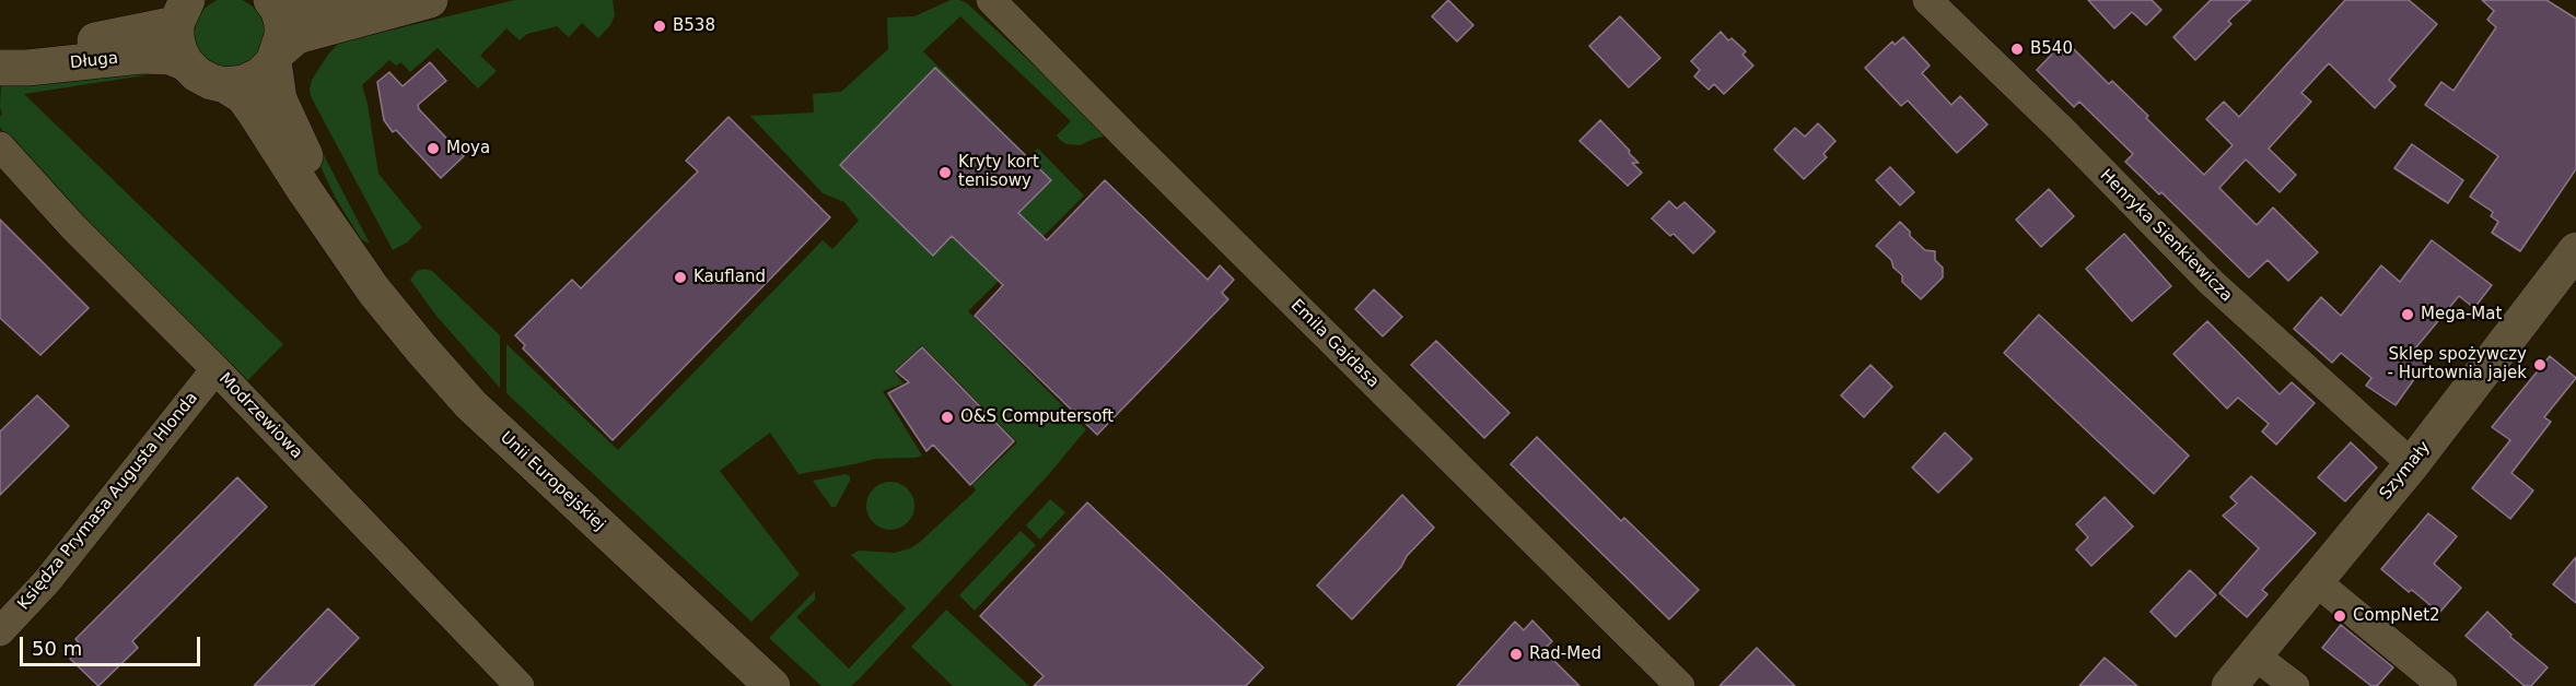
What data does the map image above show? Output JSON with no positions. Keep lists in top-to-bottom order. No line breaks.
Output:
{"streets":{"street":["Długa","Henryka Sienkiewicza","Emila Gajdasa","Modrzewiowa","Szymały","Unii Europejskiej","Księdza Prymasa Augusta Hlonda"]},"crossings":[["Długa","Unii Europejskiej"],["Henryka Sienkiewicza","Szymały"],["Modrzewiowa","Księdza Prymasa Augusta Hlonda"]],"places":["B538","B540","Moya","Kryty kort tenisowy","Kaufland","Mega-Mat","Sklep spożywczy - Hurtownia jajek","O&S Computersoft","CompNet2","Rad-Med"],"scale_bar":"50 m"}
